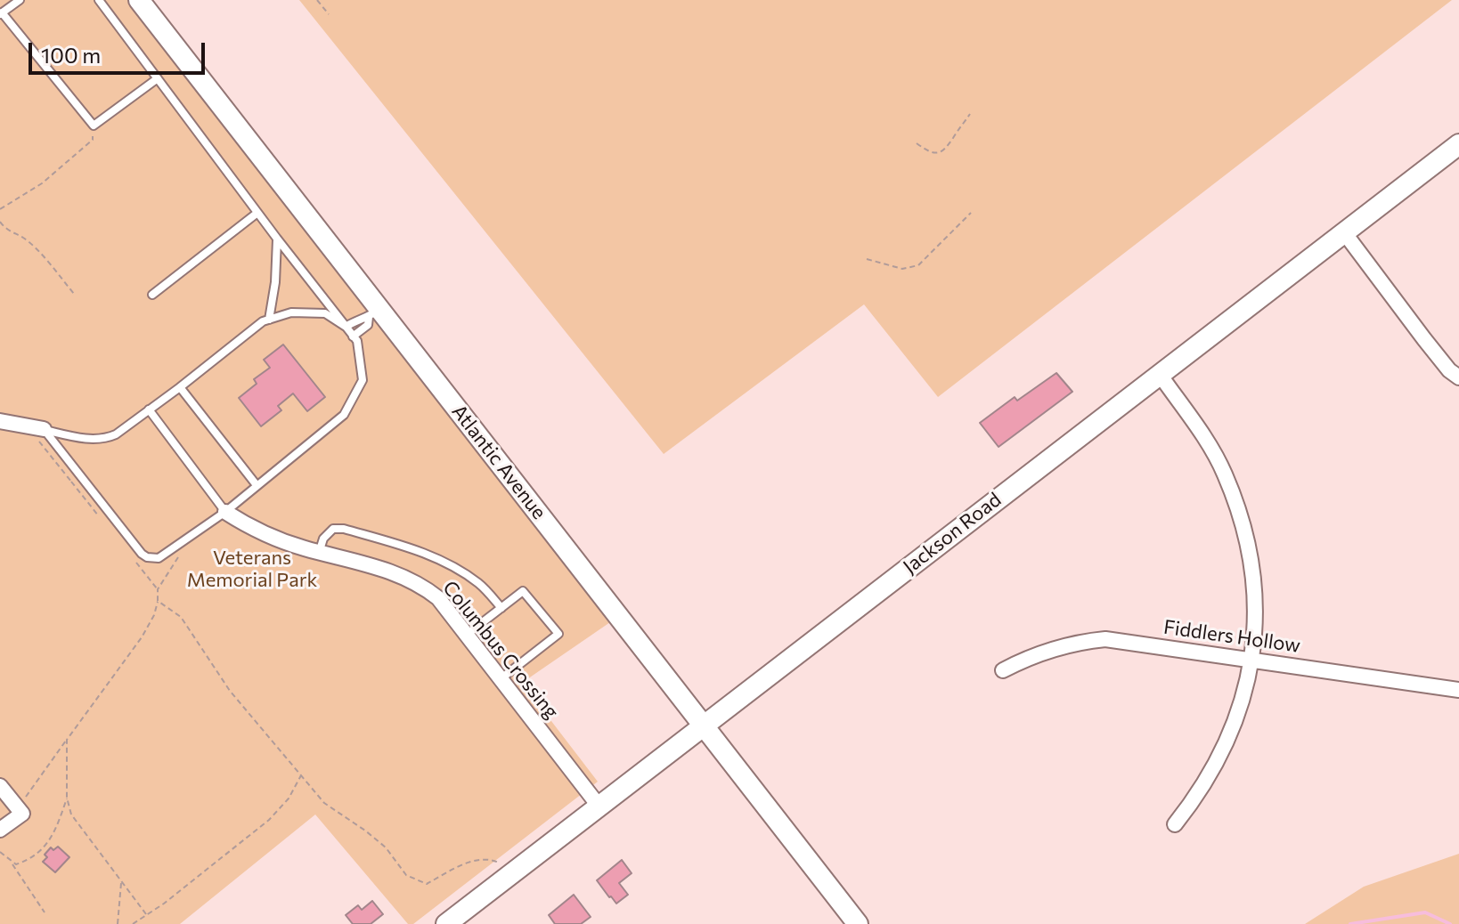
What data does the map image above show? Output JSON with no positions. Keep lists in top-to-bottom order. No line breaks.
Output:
{"streets":{"street":["Atlantic Avenue","Jackson Road","Fiddlers Hollow","Columbus Crossing"]},"crossings":[["Atlantic Avenue","Jackson Road"],["Jackson Road","Columbus Crossing"]],"parks":["Veterans Memorial Park"],"scale_bar":"100 m"}
